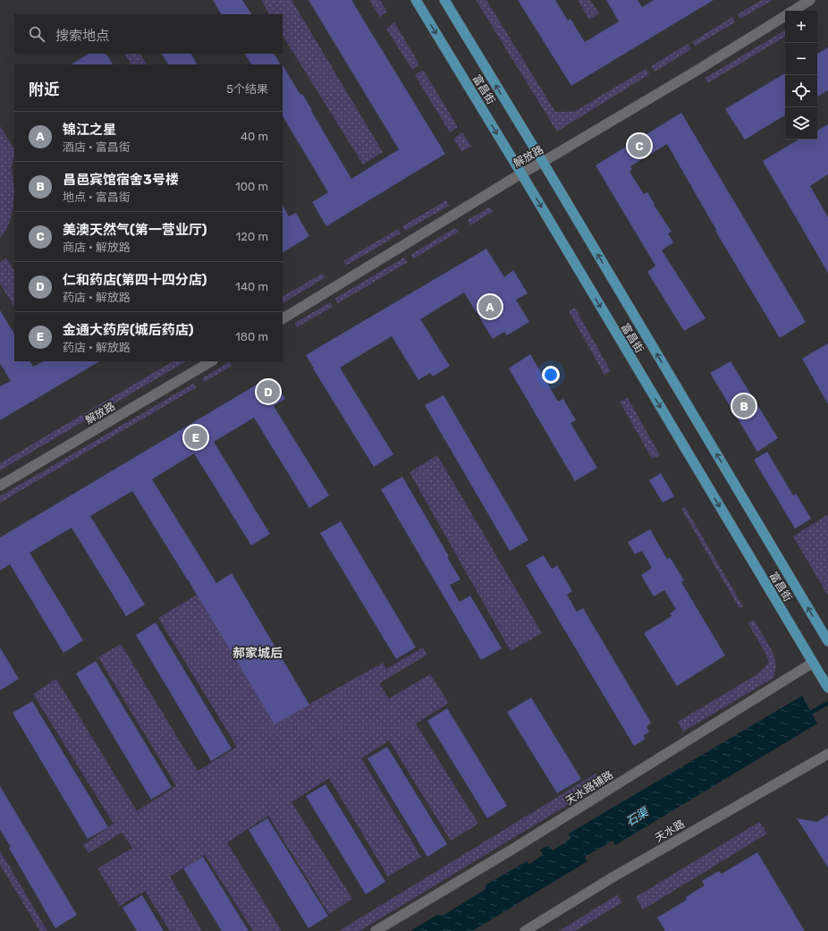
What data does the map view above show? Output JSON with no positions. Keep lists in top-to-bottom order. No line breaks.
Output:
{"streets":{"main road":["富昌街"],"street":["解放路","天水路辅路","天水路"]},"crossings":[["富昌街","解放路"],["富昌街","天水路辅路"]],"districts":["郝家城后"],"water":["石渠"],"page":{"map_buttons":["+","−"],"search":"搜索地点","heading":["附近","5个结果"],"list":[{"mark":"A","name":"锦江之星","note":"酒店 · 富昌街","value":"40 m"},{"mark":"B","name":"昌邑宾馆宿舍3号楼","note":"地点 · 富昌街","value":"100 m"},{"mark":"C","name":"美澳天然气(第一营业厅)","note":"商店 · 解放路","value":"120 m"},{"mark":"D","name":"仁和药店(第四十四分店)","note":"药店 · 解放路","value":"140 m"},{"mark":"E","name":"金通大药房(城后药店)","note":"药店 · 解放路","value":"180 m"}],"pins":["C","A","D","B","E"]}}
